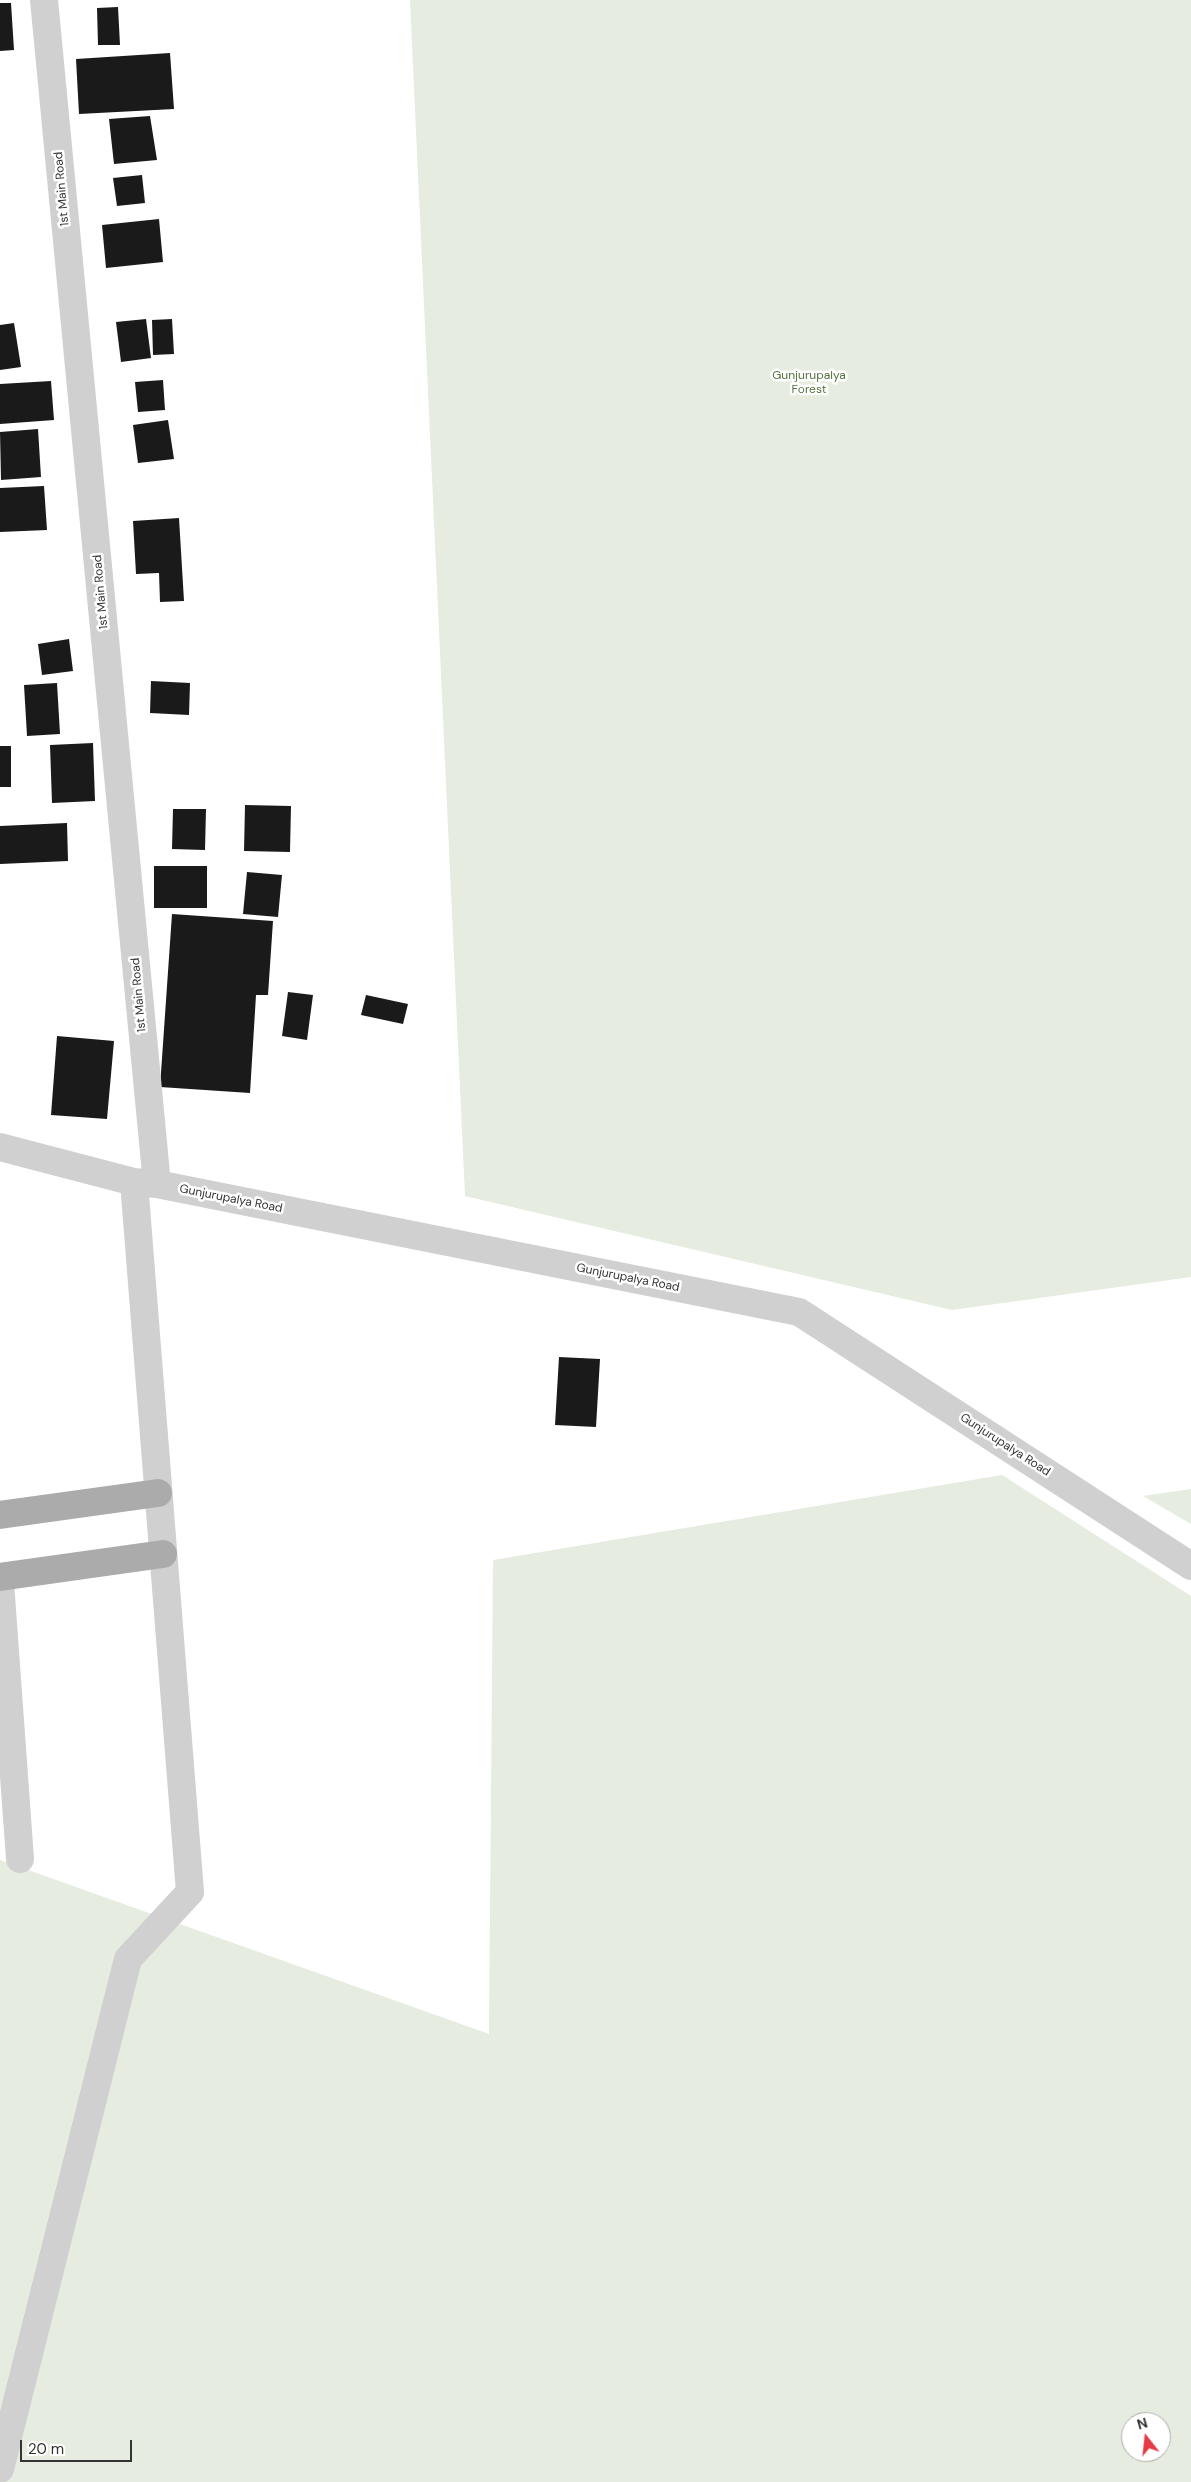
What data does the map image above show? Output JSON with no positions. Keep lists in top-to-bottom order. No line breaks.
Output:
{"streets":{"street":["1st Main Road","Gunjurupalya Road"]},"crossings":[["1st Main Road","Gunjurupalya Road"]],"parks":["Gunjurupalya Forest"],"scale_bar":"20 m","north":"top"}
